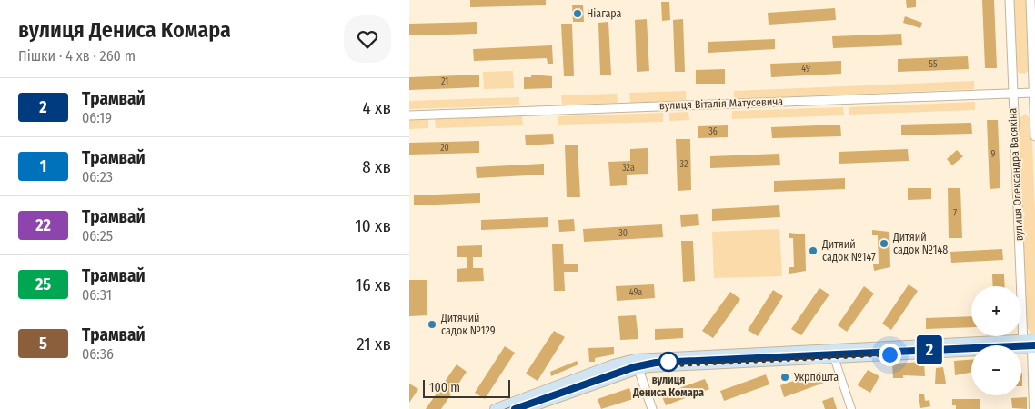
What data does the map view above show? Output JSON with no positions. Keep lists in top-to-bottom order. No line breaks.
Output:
{"streets":{"street":["вулиця Віталія Матусевича","вулиця Олександра Васякіна"]},"crossings":[["вулиця Віталія Матусевича","вулиця Олександра Васякіна"]],"places":["Ніагара","Дитяий садок №148","Дитяий садок №147","Дитячий садок №129","вулиця Дениса Комара","Укрпошта"],"lines":["tram line 2"],"house_numbers":["55","49","21","36","20","9","32","32а","7","30","49а"],"scale_bar":"100 m","page":{"heading":["вулиця Дениса Комара","Пішки · 4 хв · 260 m"],"on_map":"2","list":[{"mark":"2","name":"Трамвай","note":"06:19","value":"4 хв"},{"mark":"1","name":"Трамвай","note":"06:23","value":"8 хв"},{"mark":"22","name":"Трамвай","note":"06:25","value":"10 хв"},{"mark":"25","name":"Трамвай","note":"06:31","value":"16 хв"},{"mark":"5","name":"Трамвай","note":"06:36","value":"21 хв"}],"map_buttons":["+","−"],"scale":"100 m"}}
